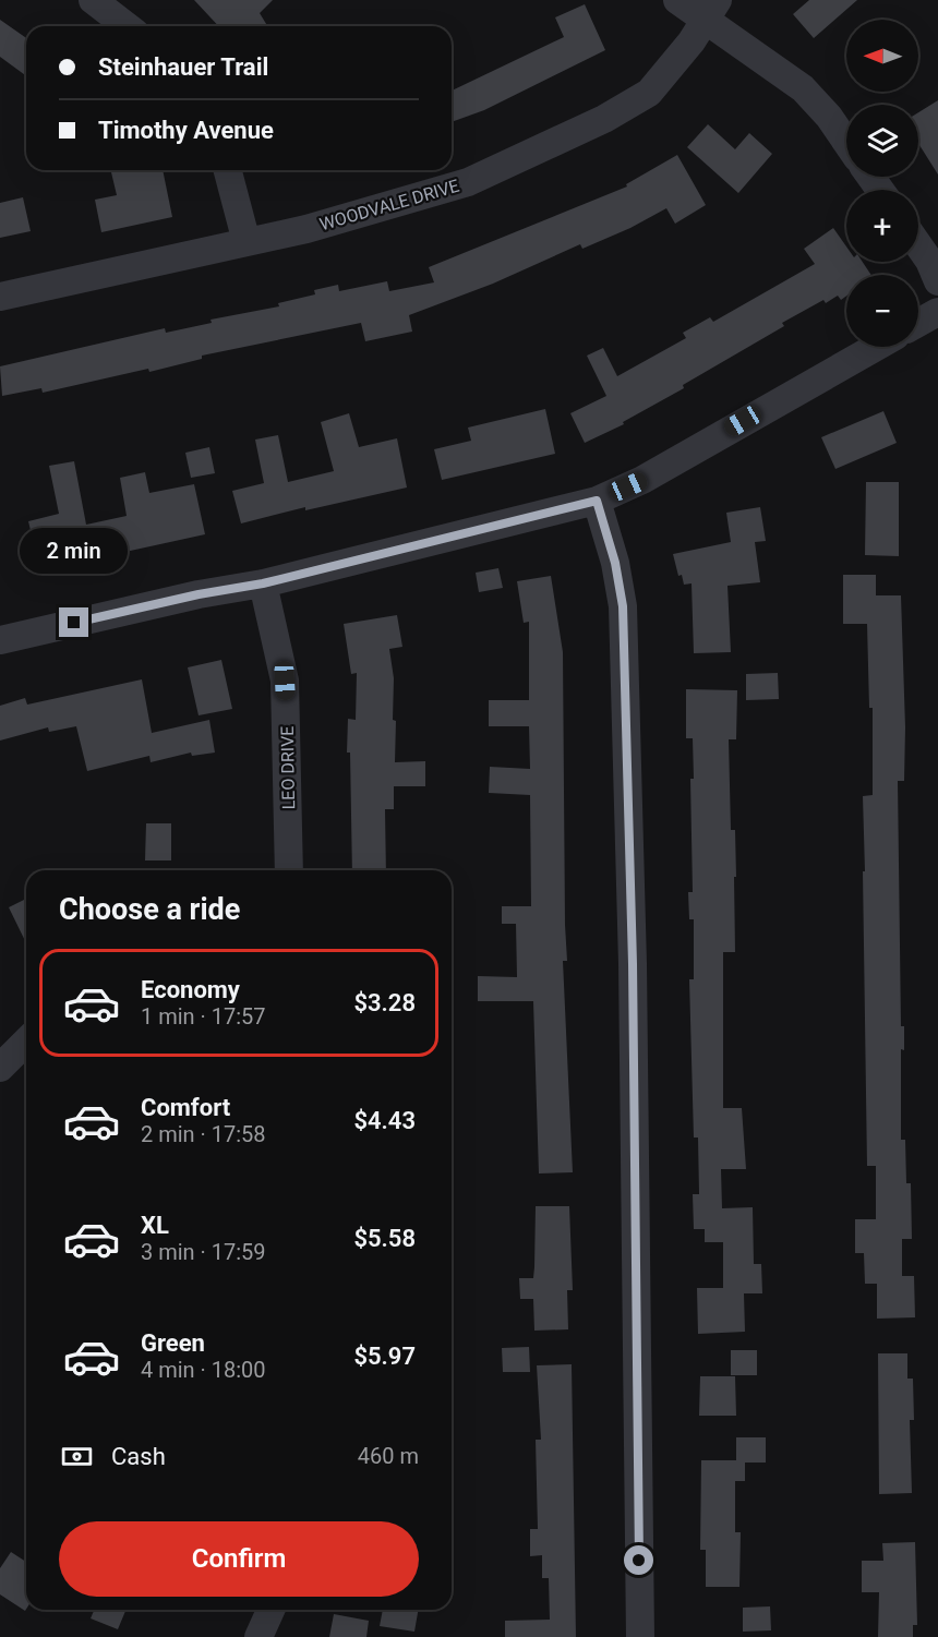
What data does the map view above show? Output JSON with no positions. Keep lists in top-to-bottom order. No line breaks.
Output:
{"streets":{"street":["WOODVALE DRIVE","LEO DRIVE"]},"north":"left","page":{"map_buttons":["+","−"],"banner":["Steinhauer Trail","Timothy Avenue"],"bubble":"2 min","heading":"Choose a ride","list":[{"name":"Economy","note":"1 min · 17:57","value":"$3.28"},{"name":"Comfort","note":"2 min · 17:58","value":"$4.43"},{"name":"XL","note":"3 min · 17:59","value":"$5.58"},{"name":"Green","note":"4 min · 18:00","value":"$5.97"}],"pay":["Cash","460 m"],"buttons":"Confirm"}}
